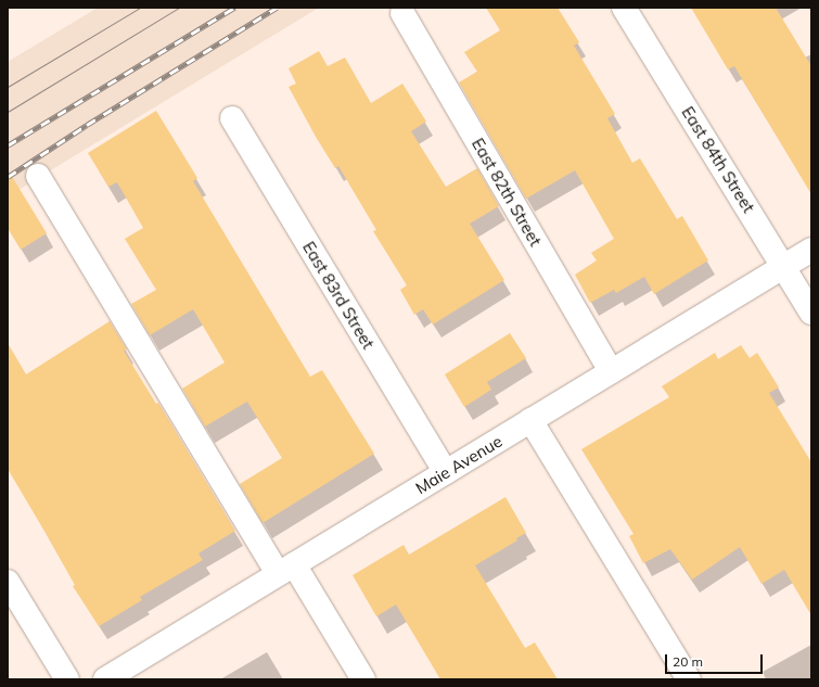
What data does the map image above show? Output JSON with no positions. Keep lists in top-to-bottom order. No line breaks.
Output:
{"streets":{"street":["East 84th Street","East 82th Street","East 83rd Street","Maie Avenue"]},"crossings":[["East 84th Street","Maie Avenue"],["East 82th Street","Maie Avenue"],["East 83rd Street","Maie Avenue"]],"scale_bar":"20 m"}
